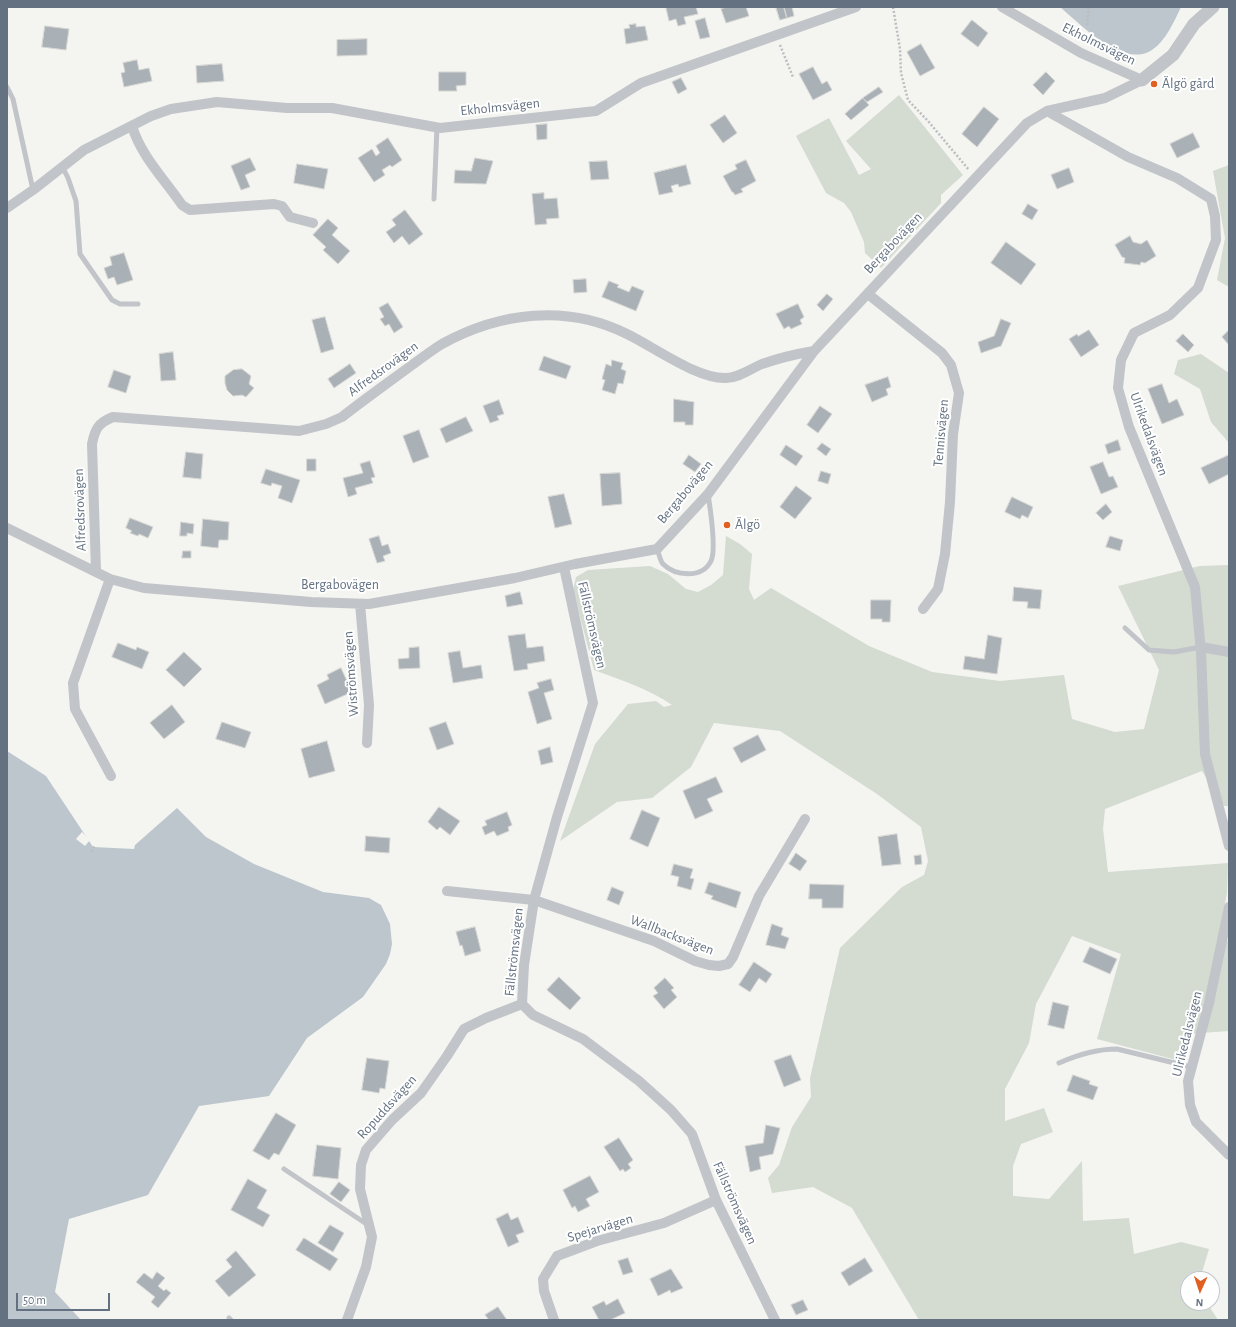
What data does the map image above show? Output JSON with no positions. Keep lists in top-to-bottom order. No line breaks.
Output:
{"streets":{"street":["Ekholmsvägen","Bergabovägen","Alfredsrovägen","Tennisvägen","Ulrikedalsvägen","Fällströmsvägen","Wiströmsvägen","Wallbacksvägen","Ropuddsvägen","Spejarvägen"]},"crossings":[["Ekholmsvägen","Bergabovägen"],["Bergabovägen","Alfredsrovägen"],["Bergabovägen","Tennisvägen"],["Bergabovägen","Ulrikedalsvägen"],["Bergabovägen","Fällströmsvägen"],["Bergabovägen","Wiströmsvägen"],["Fällströmsvägen","Wallbacksvägen"],["Fällströmsvägen","Ropuddsvägen"],["Fällströmsvägen","Spejarvägen"]],"places":["Älgö gård","Älgö"],"scale_bar":"50 m","north":"bottom"}
